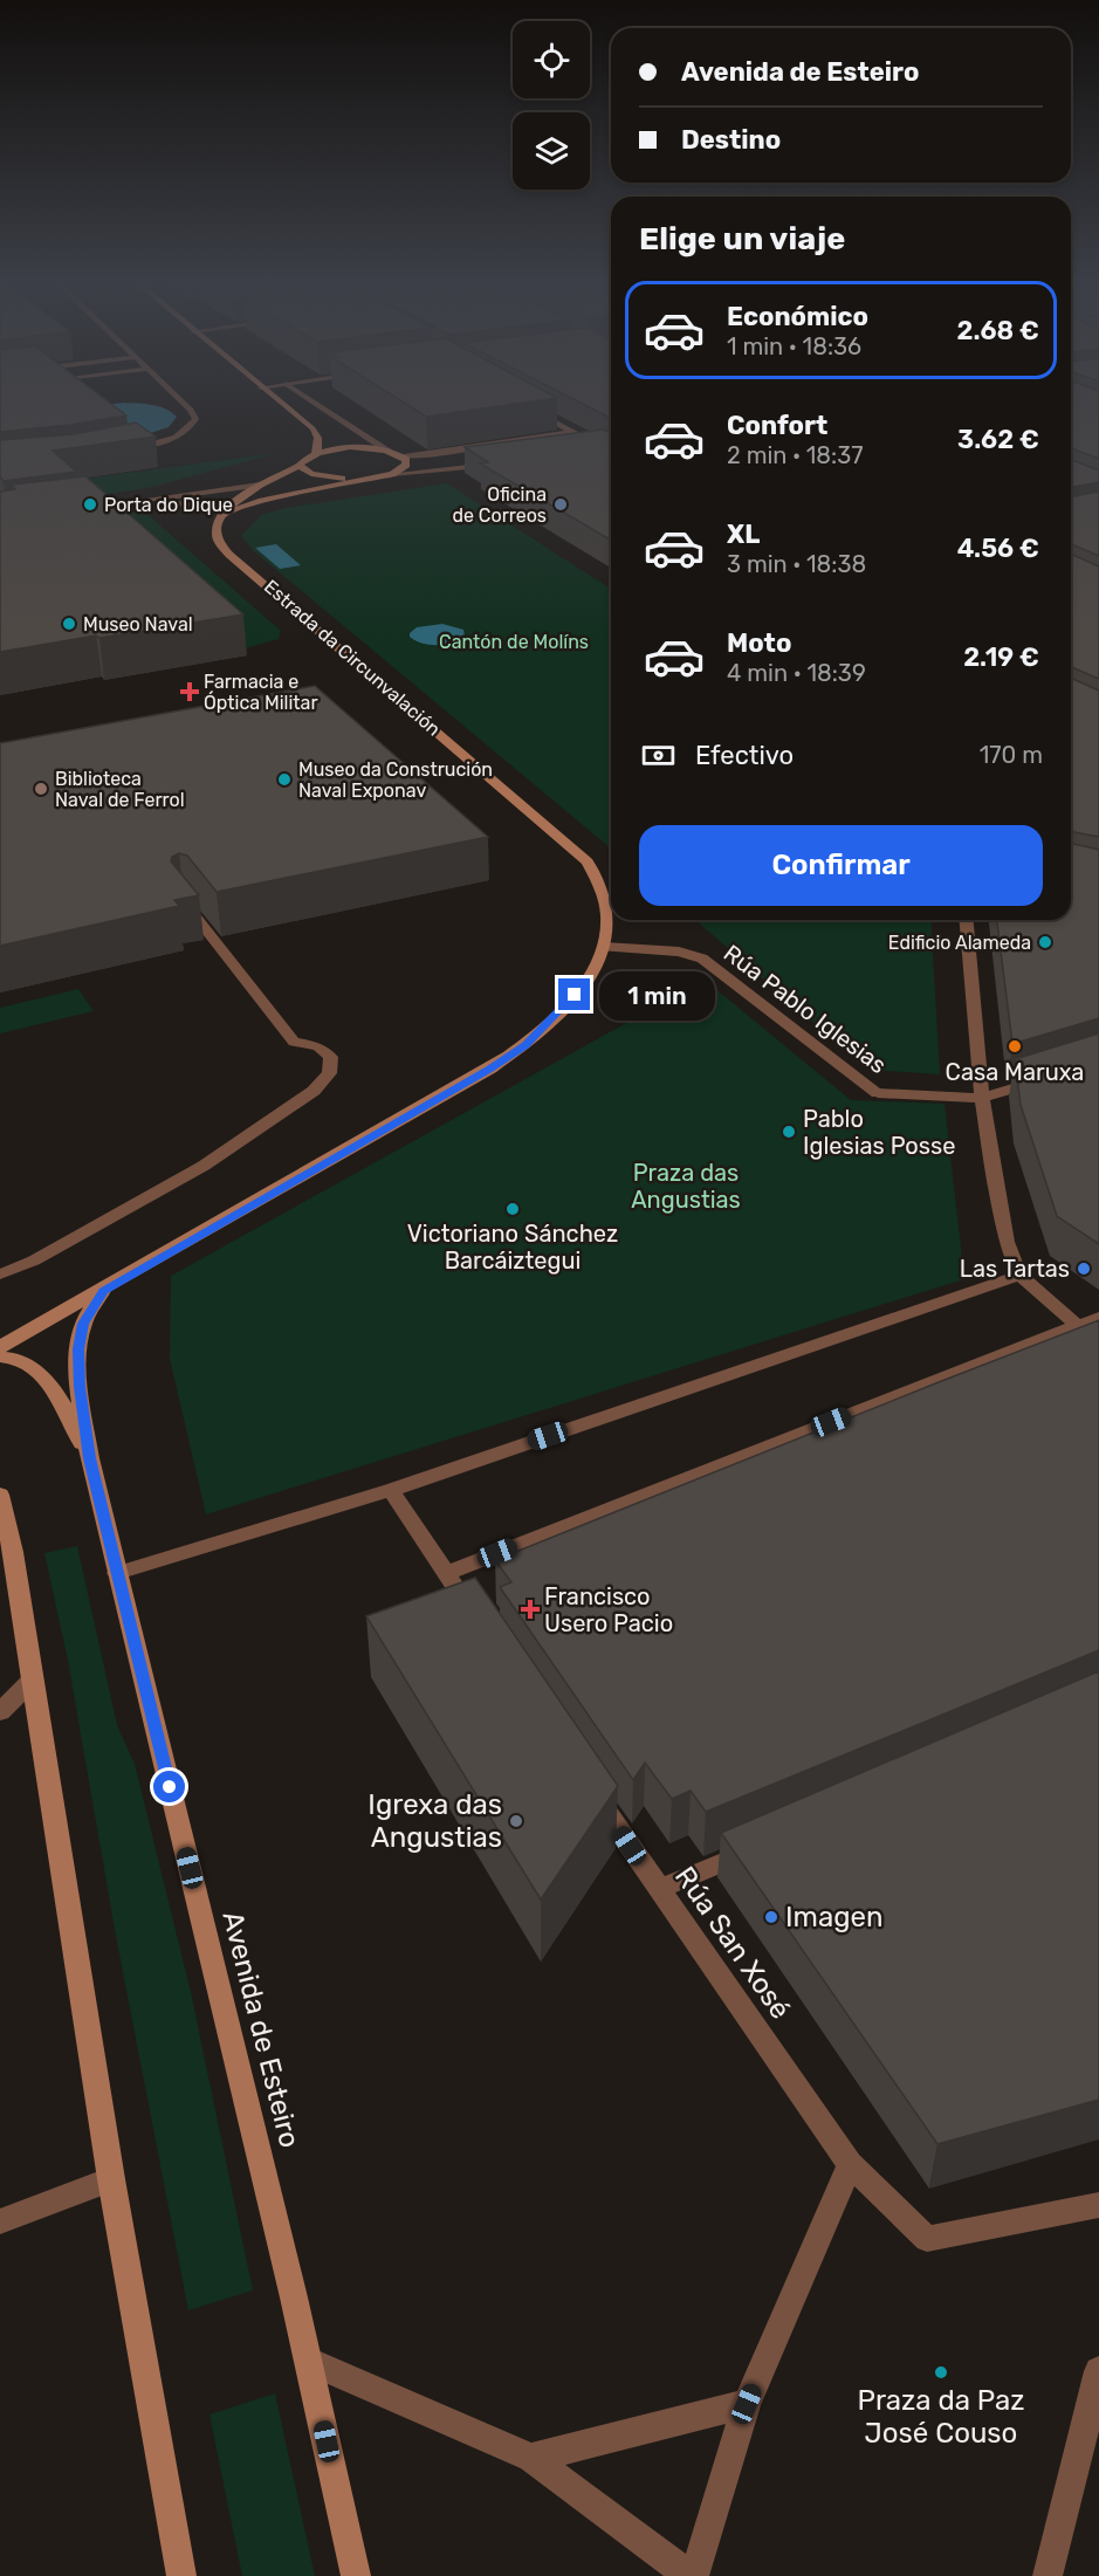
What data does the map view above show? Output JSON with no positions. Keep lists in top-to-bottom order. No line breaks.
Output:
{"streets":{"main road":["Estrada da Circunvalación","Avenida de Esteiro"],"street":["Rúa Pablo Iglesias","Rúa San Xosé"]},"crossings":[["Estrada da Circunvalación","Rúa Pablo Iglesias"]],"parks":["Cantón de Molíns","Praza das Angustias"],"places":{"other":["Porta do Dique","Oficina de Correos","Museo Naval","Museo da Construción Naval Exponav","Biblioteca Naval de Ferrol","Edificio Alameda","Casa Maruxa","Pablo Iglesias Posse","Victoriano Sánchez Barcáiztegui","Las Tartas","Igrexa das Angustias","Imagen","Praza da Paz José Couso"],"health":["Farmacia e Óptica Militar","Francisco Usero Pacio"]},"page":{"banner":["Avenida de Esteiro","Destino"],"heading":"Elige un viaje","list":[{"name":"Económico","note":"1 min · 18:36","value":"2.68 €"},{"name":"Confort","note":"2 min · 18:37","value":"3.62 €"},{"name":"XL","note":"3 min · 18:38","value":"4.56 €"},{"name":"Moto","note":"4 min · 18:39","value":"2.19 €"}],"pay":["Efectivo","170 m"],"buttons":"Confirmar","bubble":"1 min"}}
